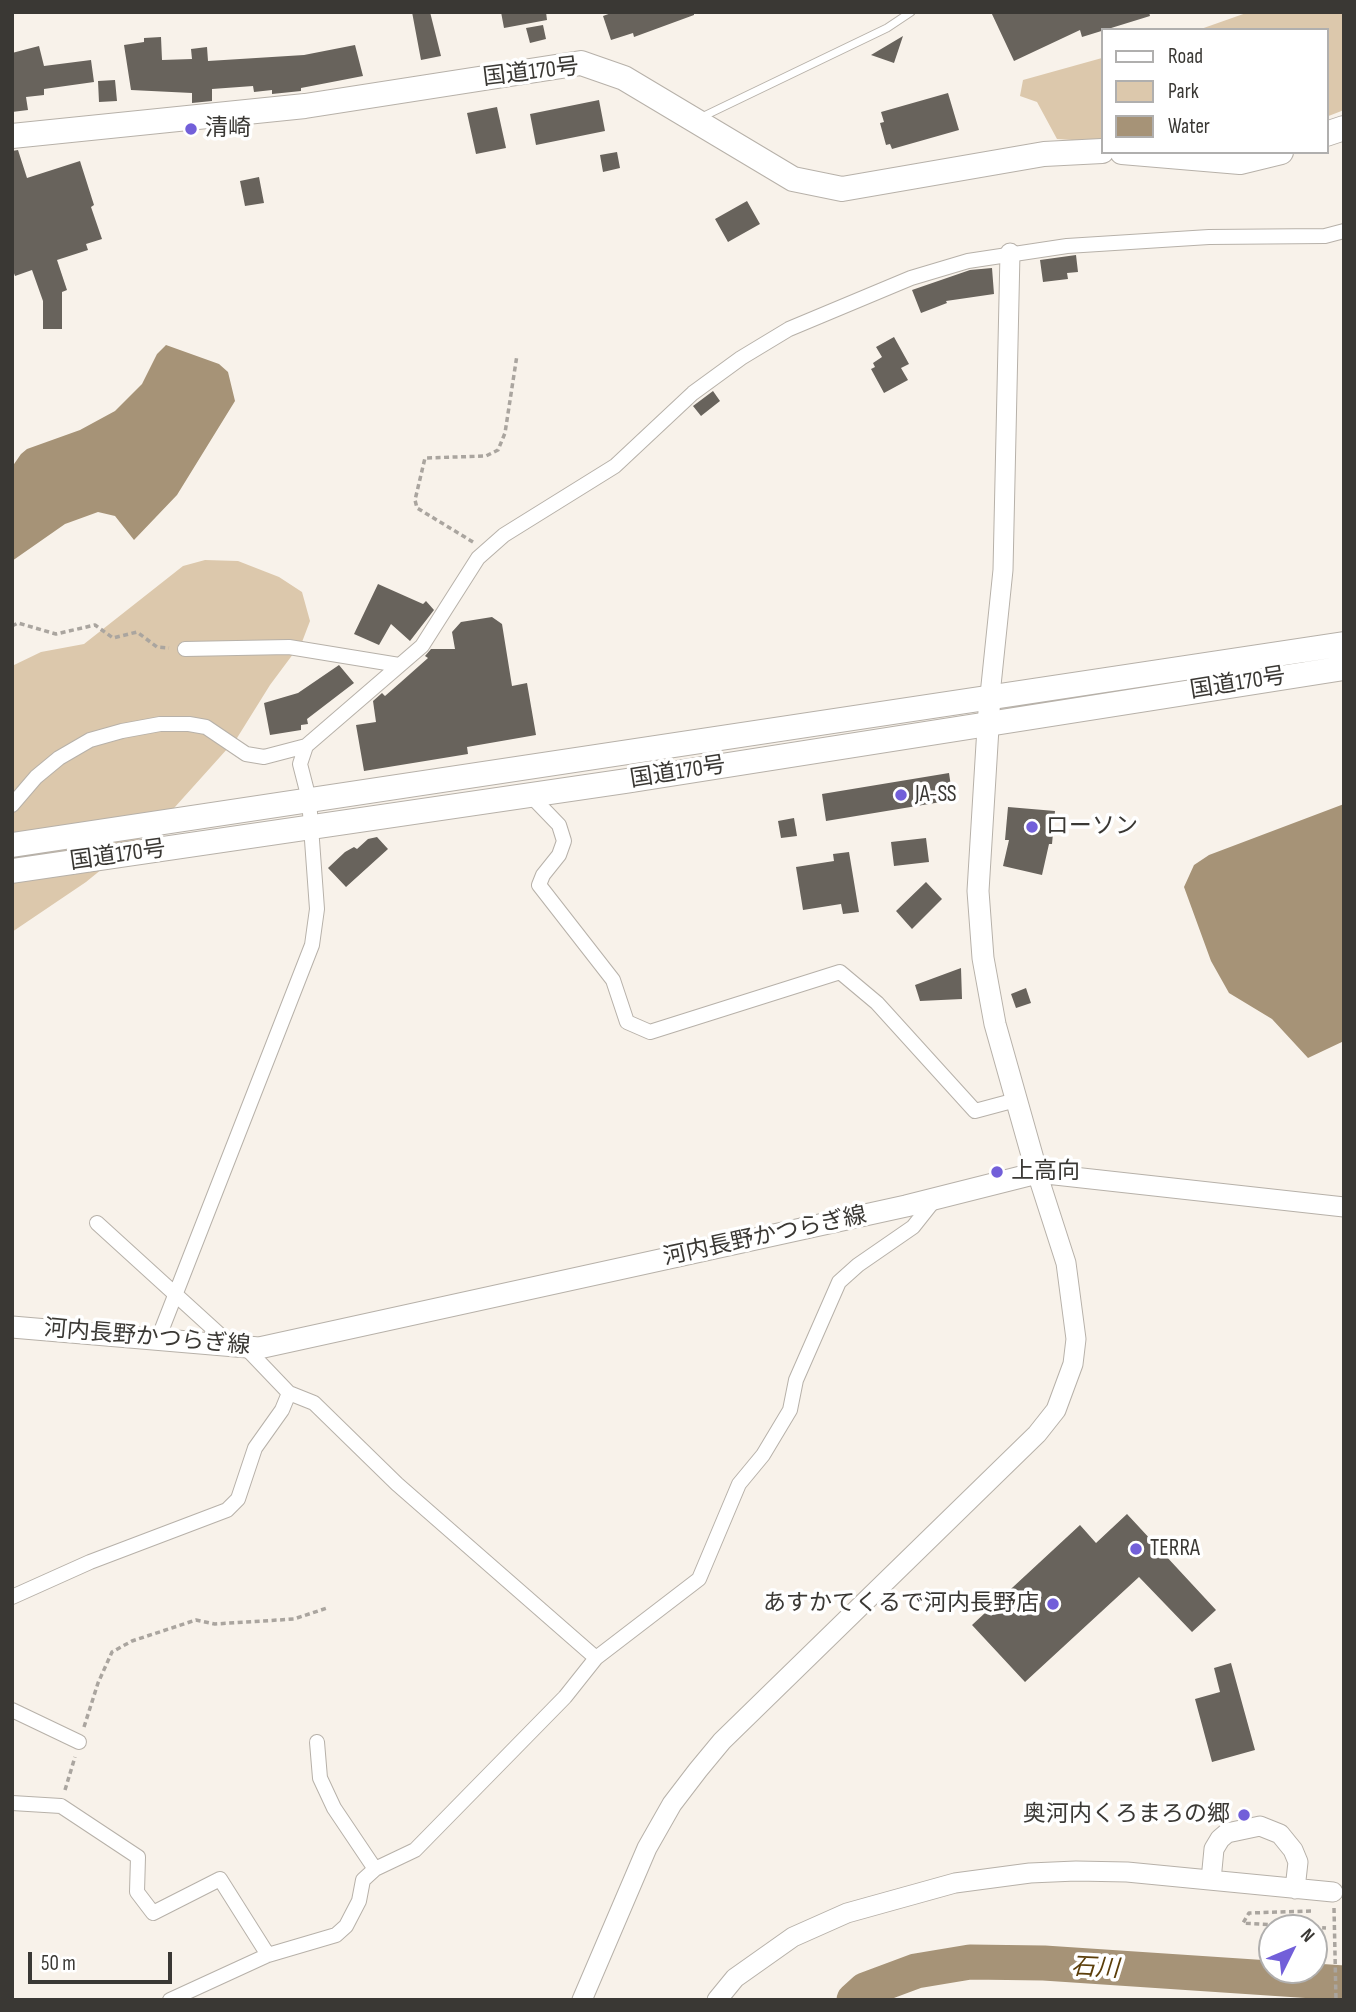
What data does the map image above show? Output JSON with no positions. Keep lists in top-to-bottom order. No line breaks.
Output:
{"streets":{"highway":["国道170号"],"main road":["河内長野かつらぎ線"]},"water":["石川"],"places":["清崎","JA-SS","ローソン","上高向","TERRA","あすかてくるで河内長野店","奥河内くろまろの郷"],"legend":["Road","Park","Water"],"scale_bar":"50 m","north":"top right"}
